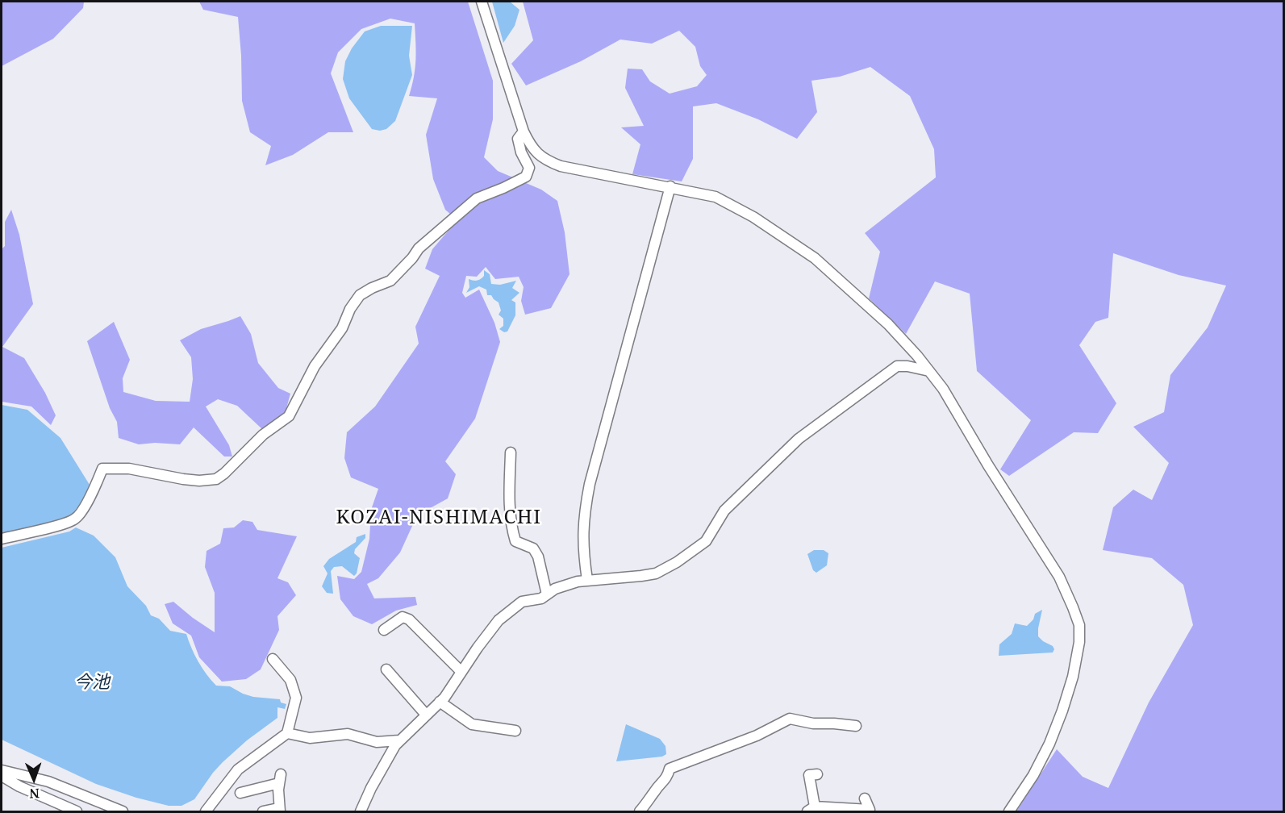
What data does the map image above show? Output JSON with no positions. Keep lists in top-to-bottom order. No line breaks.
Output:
{"districts":["KOZAI-NISHIMACHI"],"water":["今池"],"north":"bottom"}
